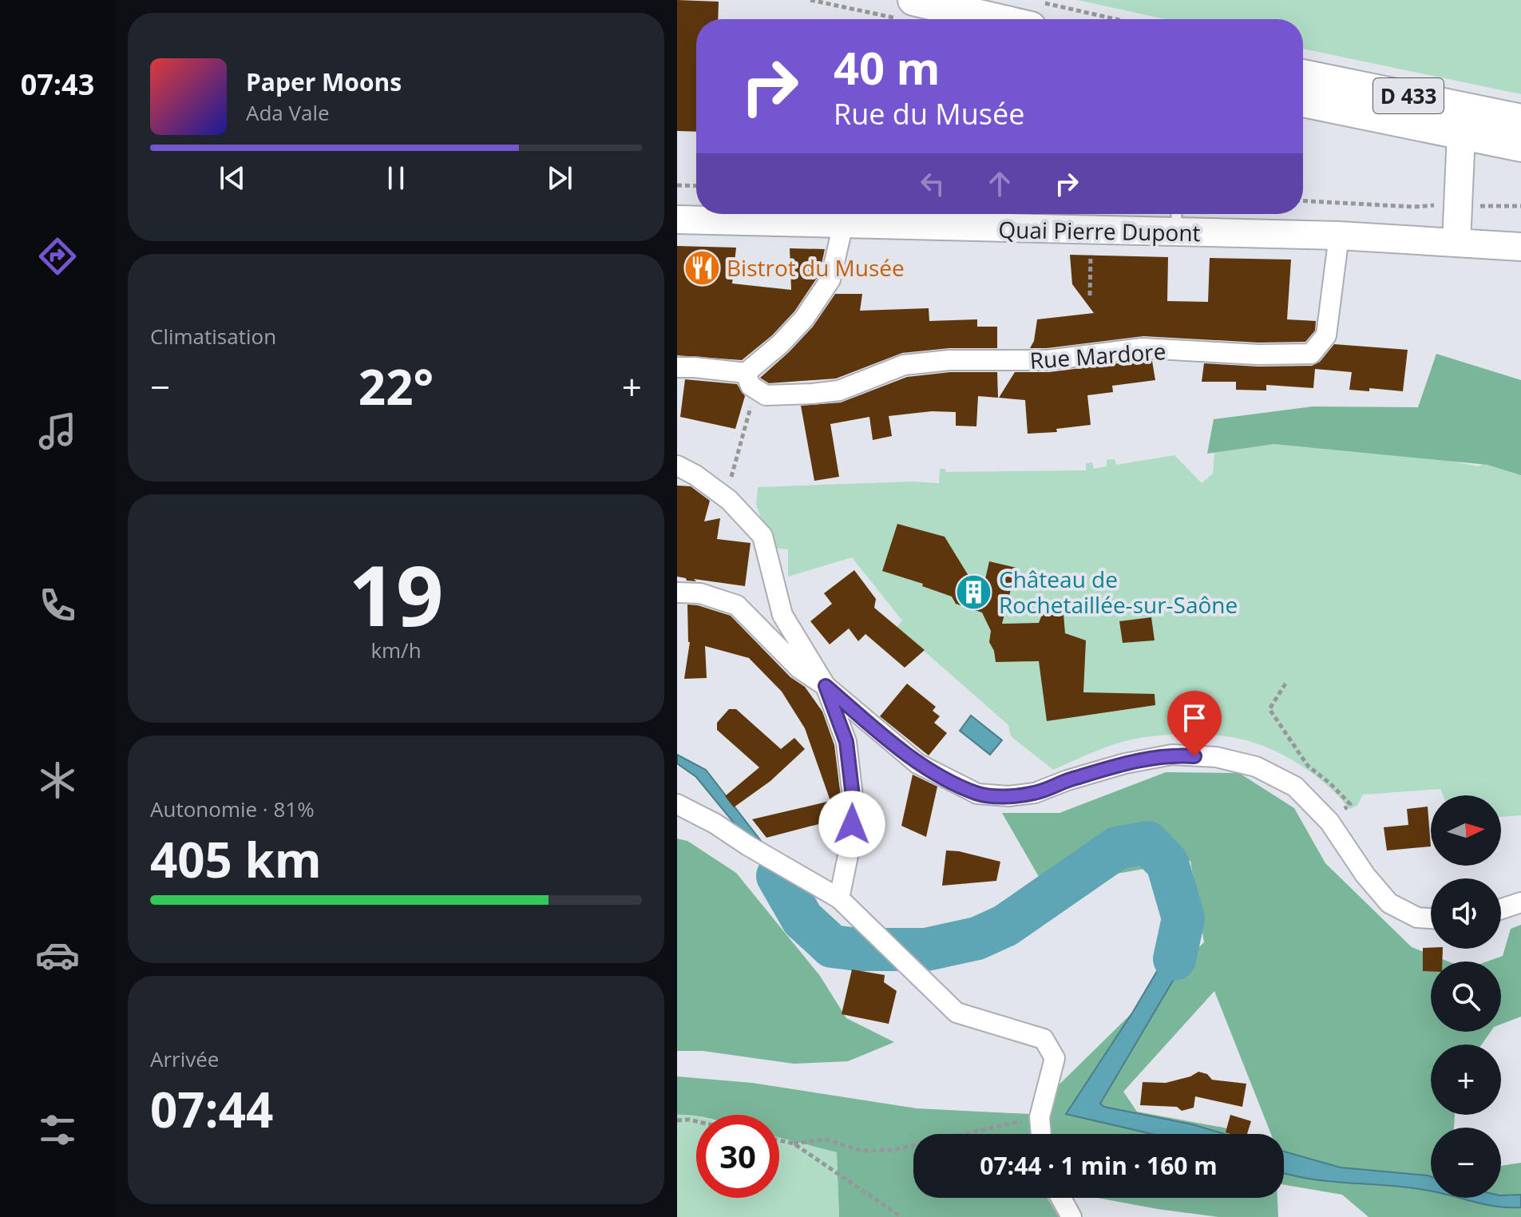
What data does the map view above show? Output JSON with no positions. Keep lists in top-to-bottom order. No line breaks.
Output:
{"streets":{"main road":["D 433"],"street":["Quai Pierre Dupont","Rue Mardore"]},"crossings":[["Quai Pierre Dupont","Rue Mardore"]],"places":{"restaurant":["Bistrot du Musée"],"building":["Château de Rochetaillée-sur-Saône"]},"north":"right","page":{"tabs":"07:43","turn":["40 m","Rue du Musée"],"song":["Paper Moons","Ada Vale"],"tile":["Climatisation",["19","km/h"],["Autonomie · 81%","405 km"],["Arrivée","07:44"]],"heat":["−","22°","+"],"map_buttons":["+","−"],"limit":"30","trip":"07:44 · 1 min · 160 m"}}
